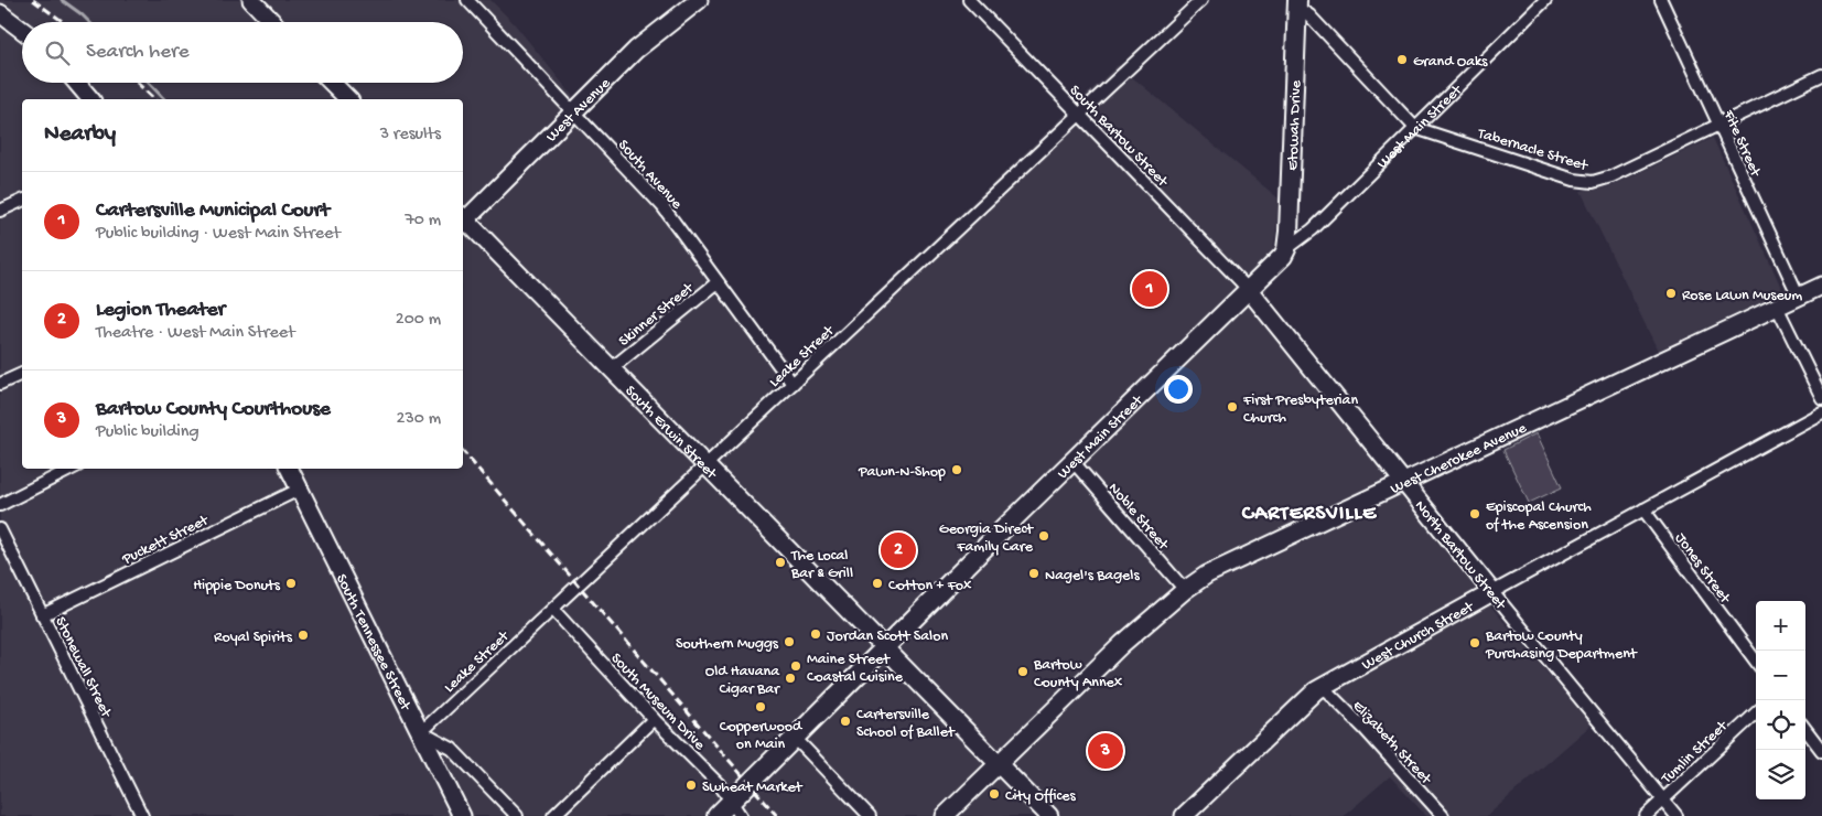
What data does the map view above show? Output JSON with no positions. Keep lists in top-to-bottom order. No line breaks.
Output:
{"streets":{"main road":["West Avenue","Etowah Drive","West Main Street","South Erwin Street","West Cherokee Avenue","North Bartow Street","West Church Street","South Tennessee Street"],"street":["South Bartow Street","Fite Street","Tabernacle Street","South Avenue","Skinner Street","Leake Street","Noble Street","Puckett Street","Jones Street","Stonewall Street","South Museum Drive","Elizabeth Street","Tumlin Street"]},"crossings":[["West Avenue","South Avenue"],["Etowah Drive","West Main Street"],["Etowah Drive","Tabernacle Street"],["West Main Street","South Bartow Street"],["West Main Street","Tabernacle Street"],["West Main Street","South Erwin Street"],["West Main Street","Noble Street"],["West Main Street","North Bartow Street"],["West Main Street","South Museum Drive"],["South Bartow Street","Leake Street"],["South Bartow Street","North Bartow Street"],["Fite Street","Tabernacle Street"],["Fite Street","West Cherokee Avenue"],["South Avenue","Skinner Street"],["South Avenue","Leake Street"],["Skinner Street","South Erwin Street"],["Leake Street","South Erwin Street"],["Leake Street","South Tennessee Street"],["Leake Street","South Museum Drive"],["South Erwin Street","West Cherokee Avenue"],["West Cherokee Avenue","Noble Street"],["West Cherokee Avenue","North Bartow Street"],["Puckett Street","South Tennessee Street"],["Puckett Street","Stonewall Street"],["North Bartow Street","West Church Street"],["North Bartow Street","Tumlin Street"],["Jones Street","West Church Street"],["West Church Street","Elizabeth Street"]],"districts":["CARTERSVILLE"],"places":["Grand Oaks","Rose Lawn Museum","First Presbyterian Church","Pawn-N-Shop","Episcopal Church of the Ascension","Georgia Direct Family Care","The Local Bar & Grill","Nagel's Bagels","Hippie Donuts","Cotton + Fox","Jordan Scott Salon","Royal Spirits","Southern Muggs","Bartow County Purchasing Department","Maine Street Coastal Cuisine","Bartow County Annex","Old Havana Cigar Bar","Copperwood on Main","Cartersville School of Ballet","Swheat Market","City Offices"],"page":{"search":"Search here","heading":["Nearby","3 results"],"list":[{"mark":"1","name":"Cartersville Municipal Court","note":"Public building · West Main Street","value":"70 m"},{"mark":"2","name":"Legion Theater","note":"Theatre · West Main Street","value":"200 m"},{"mark":"3","name":"Bartow County Courthouse","note":"Public building","value":"230 m"}],"pins":["1","2","3"],"map_buttons":["+","−"]}}
